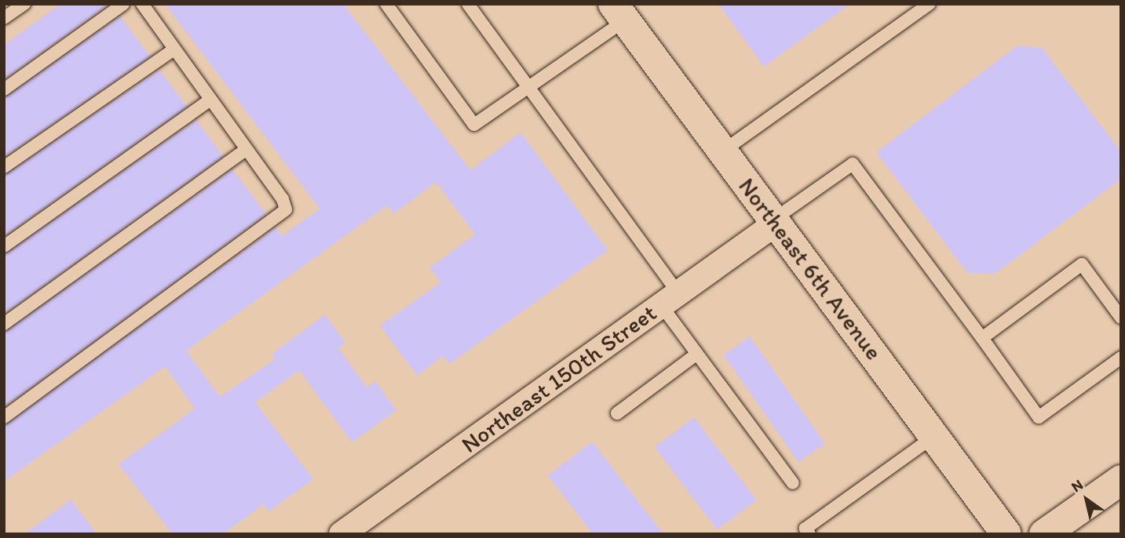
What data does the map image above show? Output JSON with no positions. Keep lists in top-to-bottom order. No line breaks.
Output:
{"streets":{"main road":["Northeast 6th Avenue"],"street":["Northeast 150th Street"]},"crossings":[["Northeast 6th Avenue","Northeast 150th Street"]],"north":"top left"}
